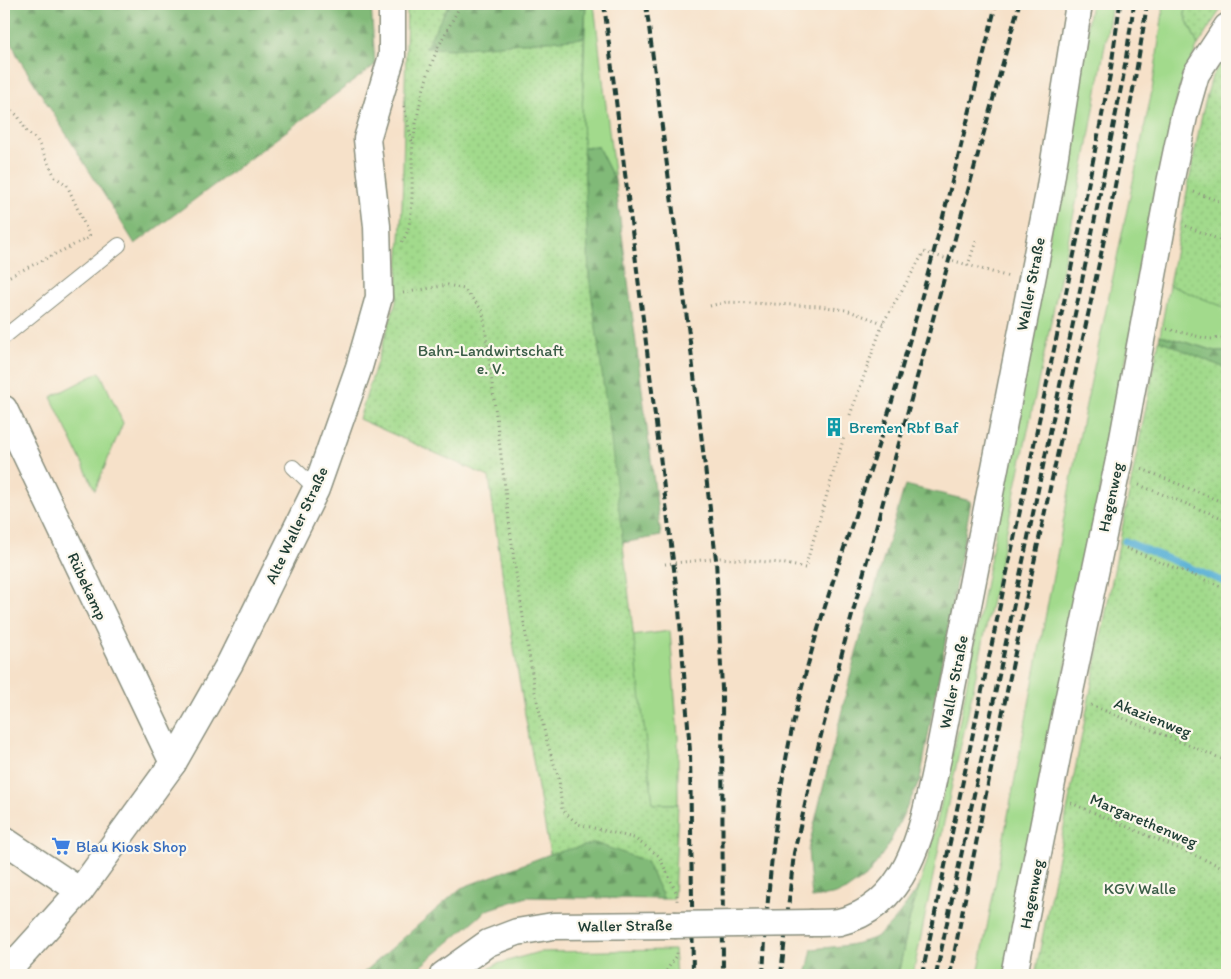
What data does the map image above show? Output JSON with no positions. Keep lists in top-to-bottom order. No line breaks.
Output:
{"streets":{"street":["Waller Straße","Hagenweg","Alte Waller Straße","Rübekamp"],"path":["Akazienweg","Margarethenweg"]},"crossings":[["Hagenweg","Akazienweg"],["Hagenweg","Margarethenweg"],["Alte Waller Straße","Rübekamp"]],"parks":["Bahn-Landwirtschaft e. V.","KGV Walle"],"places":{"building":["Bremen Rbf Baf"],"supermarket":["Blau Kiosk Shop"]}}
